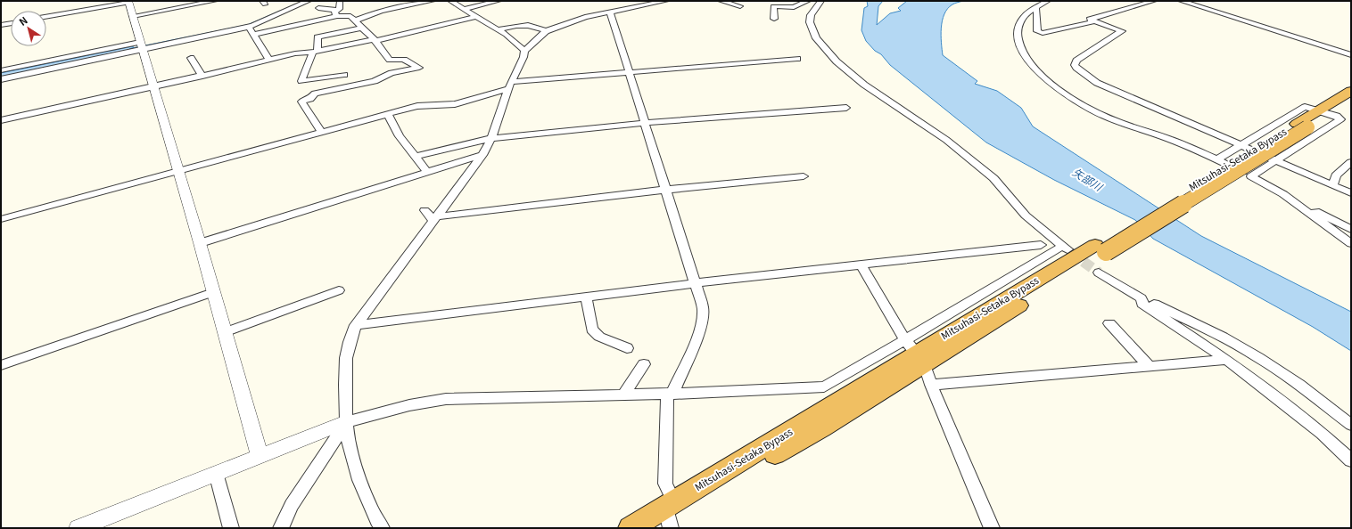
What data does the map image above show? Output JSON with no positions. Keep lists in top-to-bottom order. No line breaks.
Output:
{"streets":{"highway":["Mitsuhasi-Setaka Bypass"]},"water":["矢部川"],"north":"top left"}
